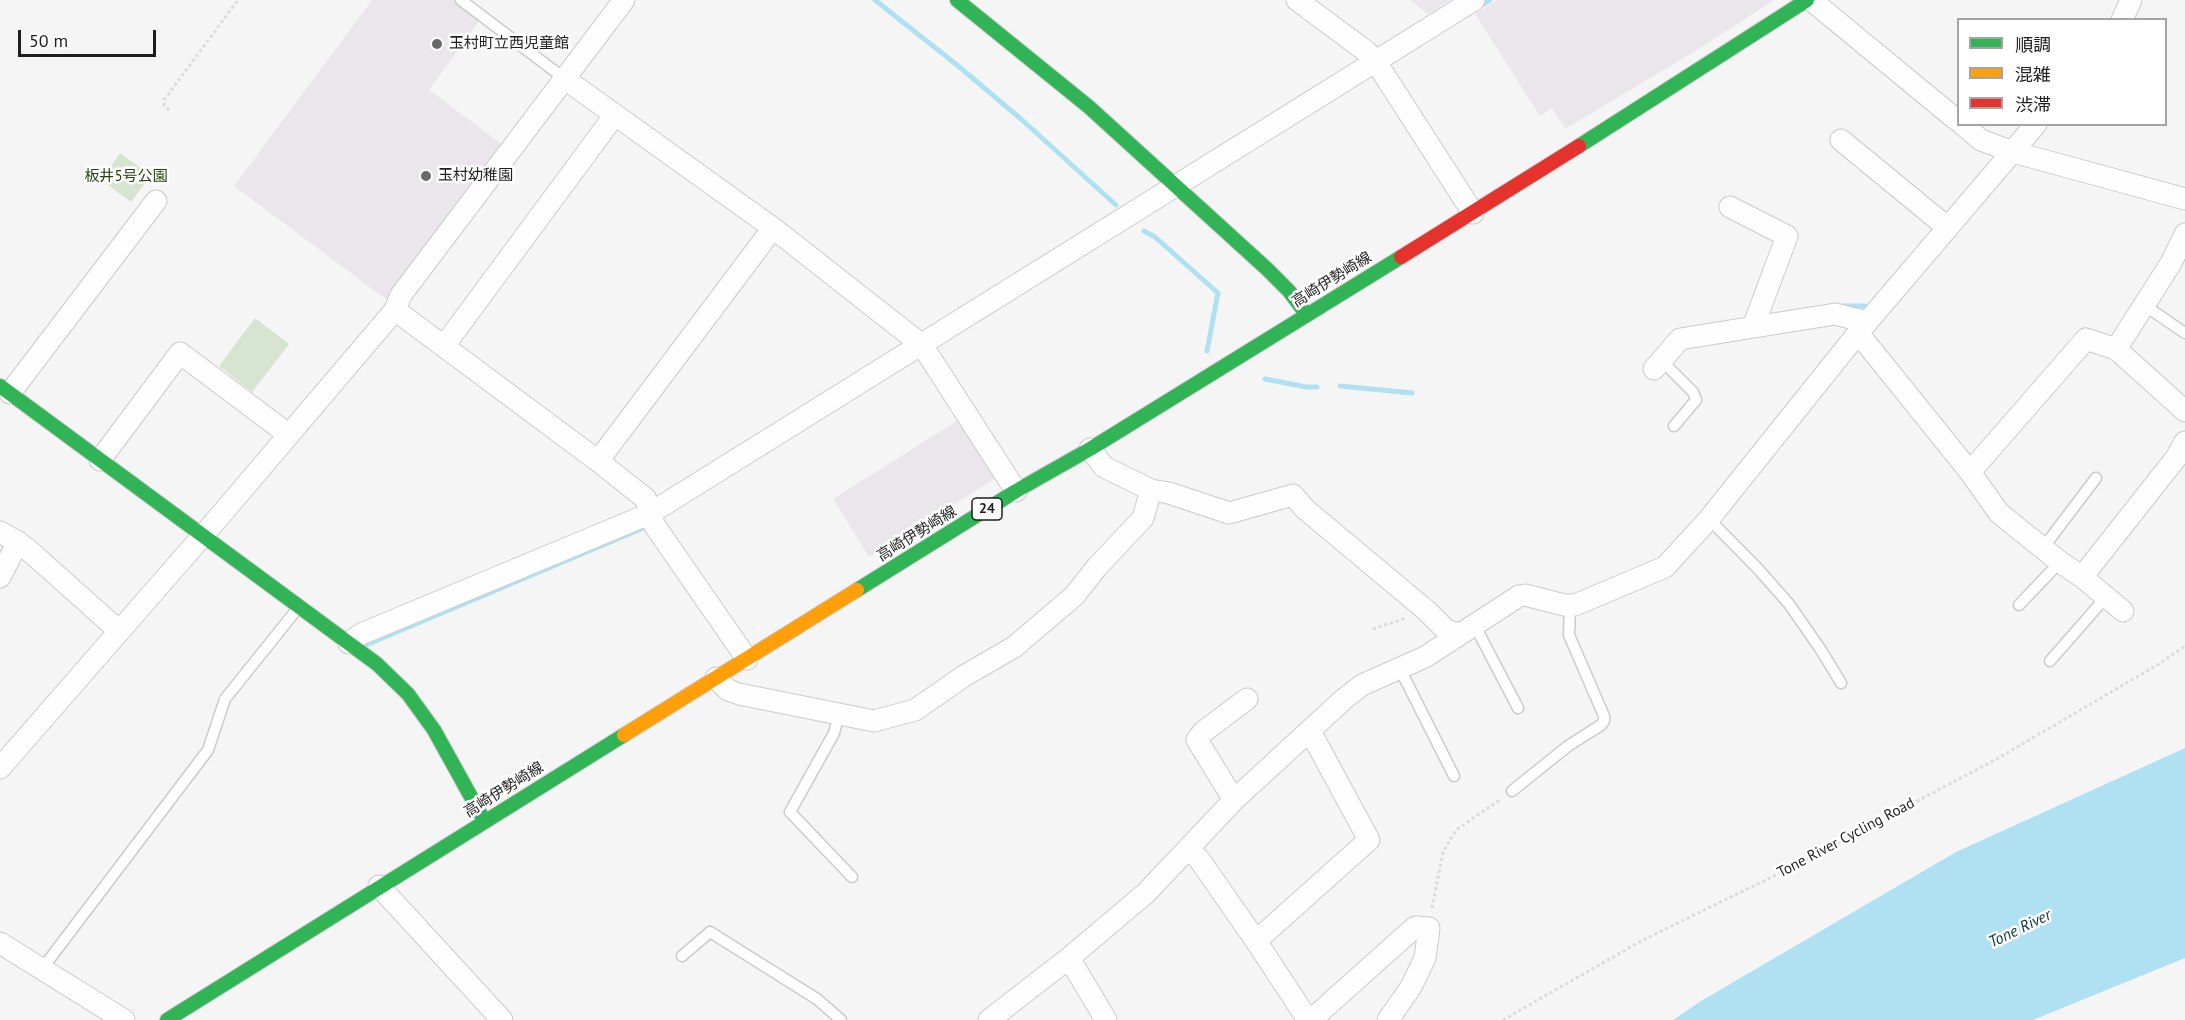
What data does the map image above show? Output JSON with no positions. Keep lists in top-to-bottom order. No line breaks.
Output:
{"streets":{"main road":["高崎伊勢崎線","24"],"path":["Tone River Cycling Road"]},"water":["Tone River"],"parks":["板井5号公園"],"places":["玉村町立西児童館","玉村幼稚園"],"legend":["順調","混雑","渋滞"],"scale_bar":"50 m"}
